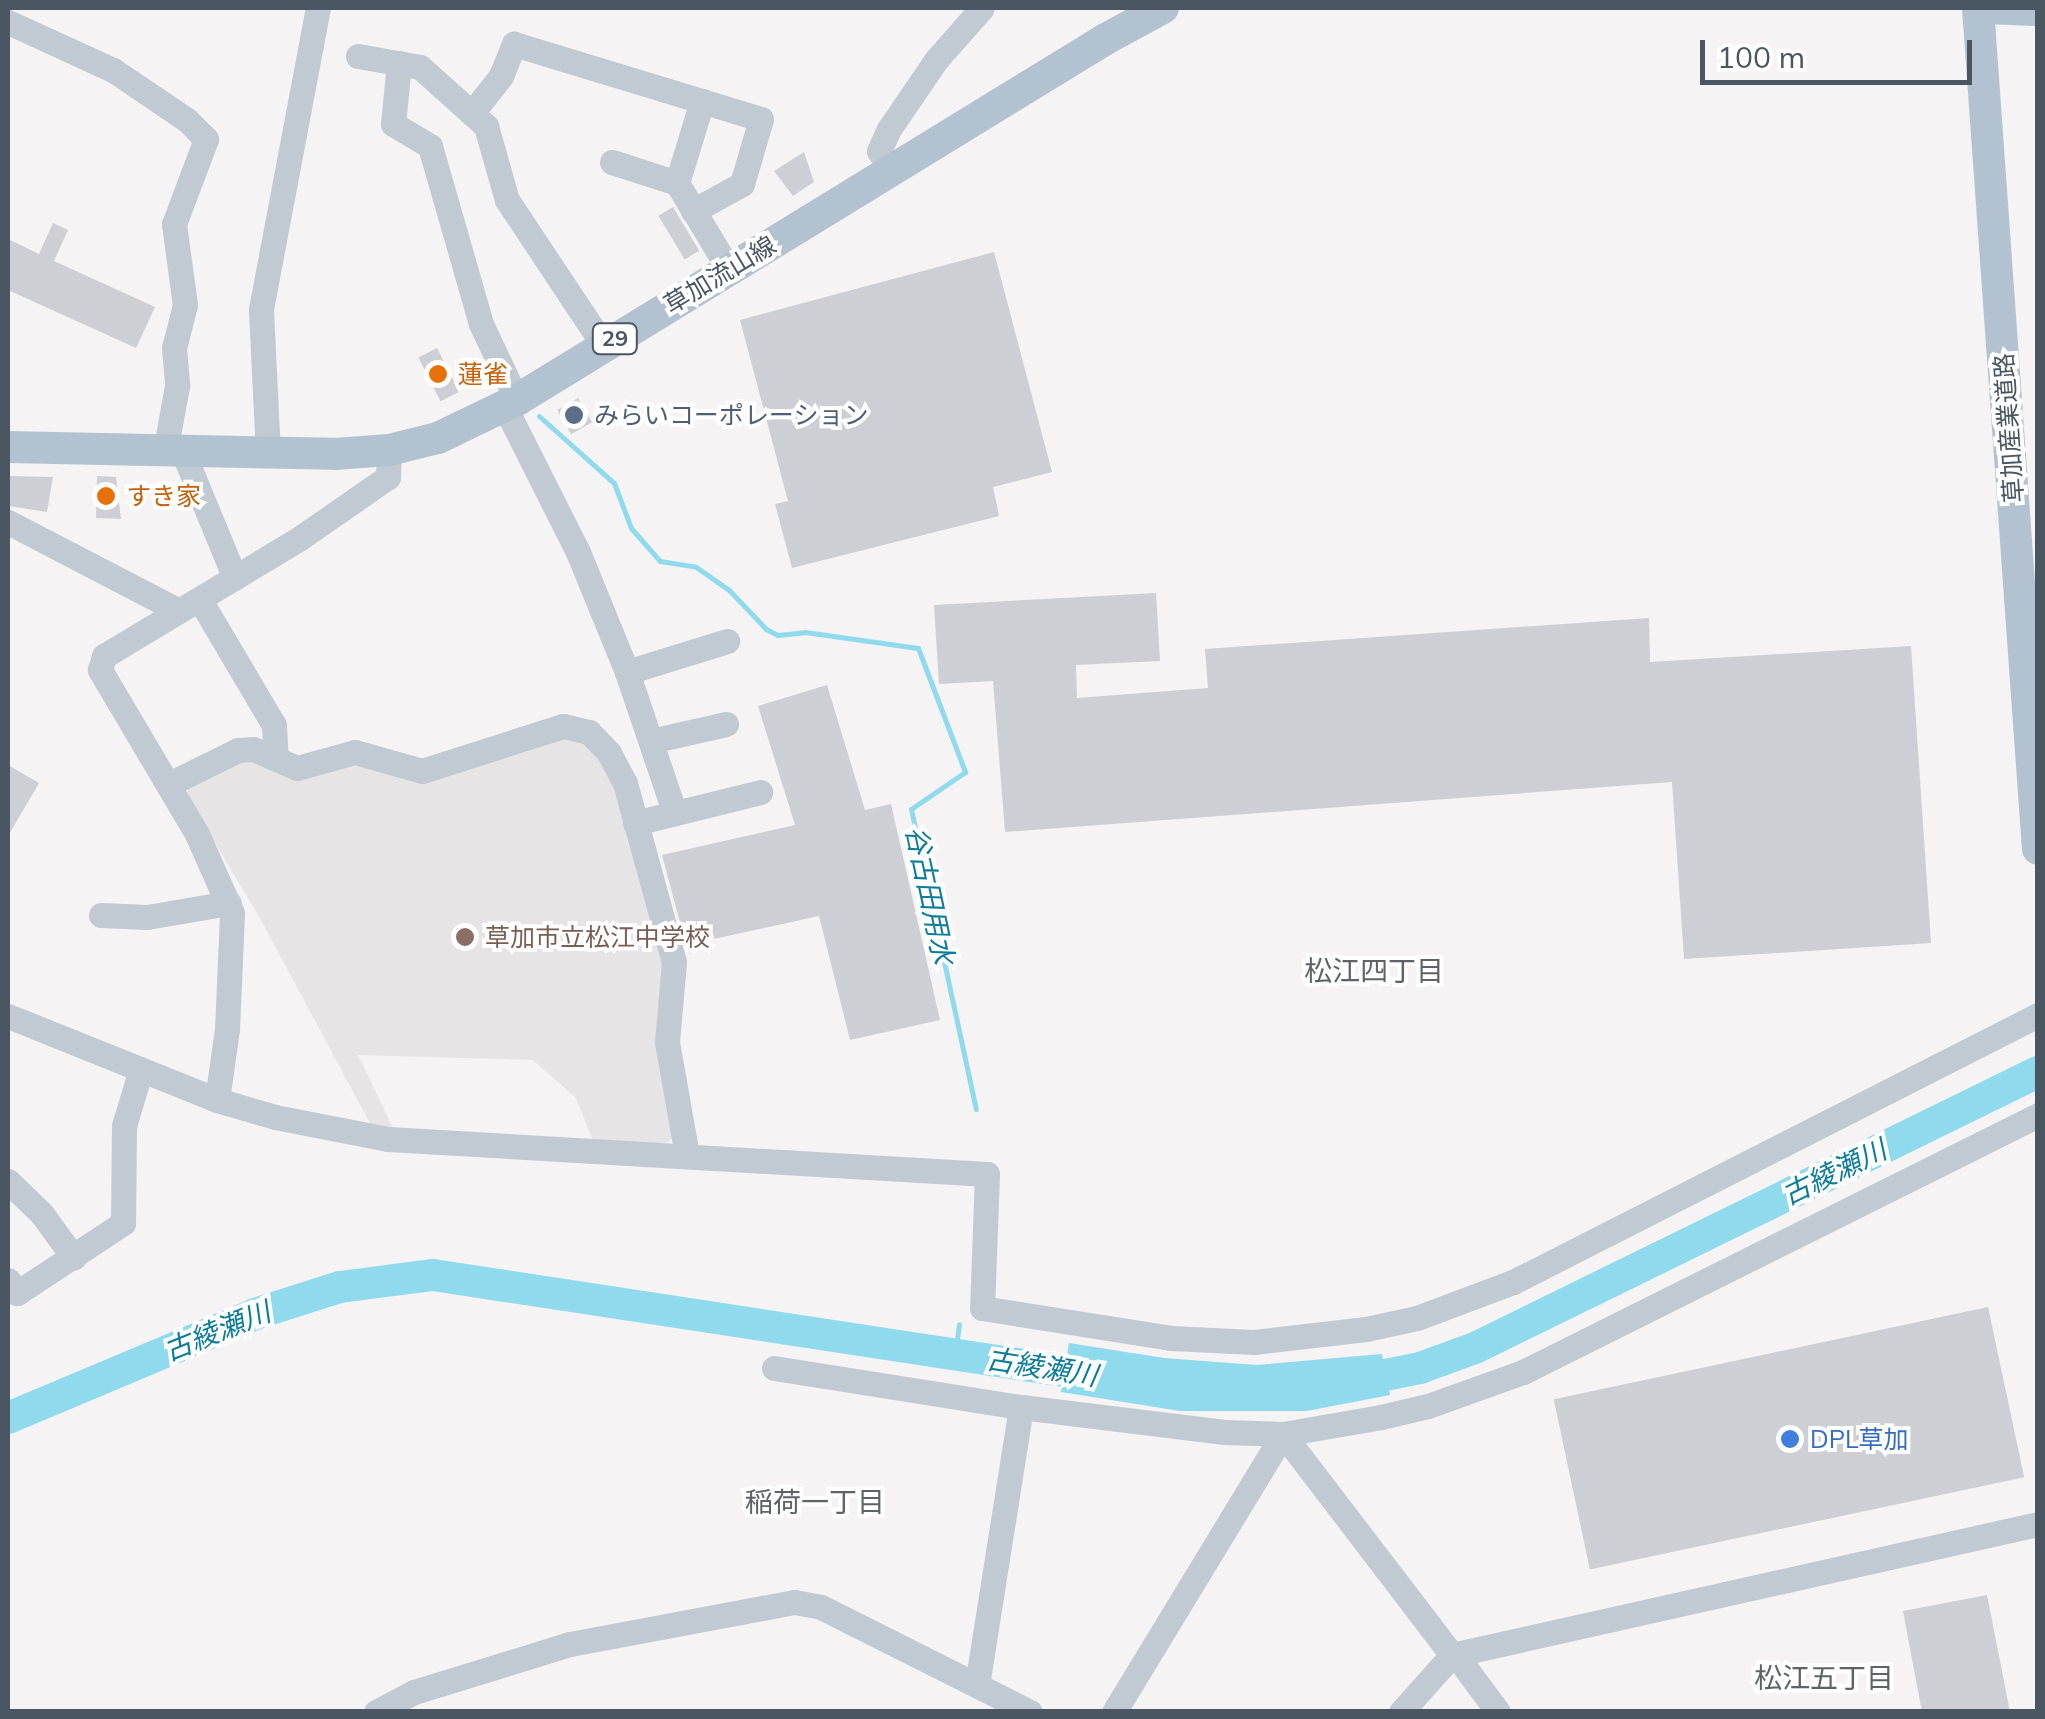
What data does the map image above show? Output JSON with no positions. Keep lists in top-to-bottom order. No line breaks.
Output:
{"streets":{"main road":["草加流山線","29","草加産業道路"]},"districts":["松江四丁目","稲荷一丁目","松江五丁目"],"water":["谷古田用水","古綾瀬川"],"places":["蓮雀","みらいコーポレーション","すき家","草加市立松江中学校","DPL草加"],"scale_bar":"100 m"}
